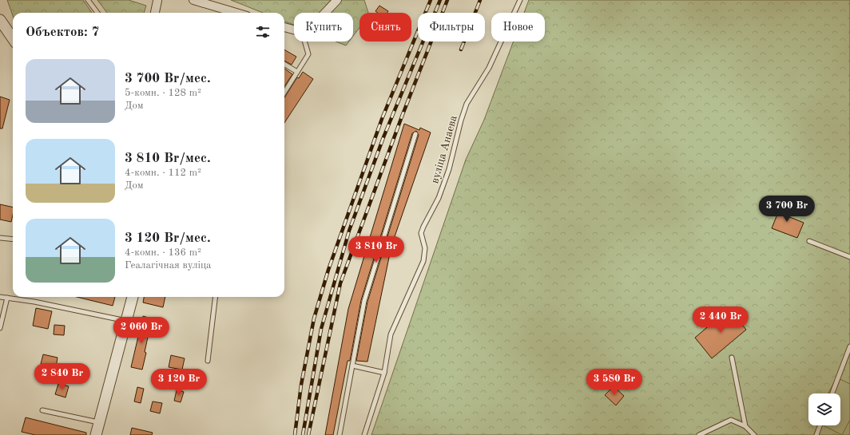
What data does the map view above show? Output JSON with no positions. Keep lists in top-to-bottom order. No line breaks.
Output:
{"streets":{"lane":["вуліца Анаева"]},"page":{"chip":["Купить","Снять","Фильтры","Новое"],"heading":"Объектов: 7","list":[{"name":"3 700 Br/мес.","note":"5-комн. · 128 m² · Дом"},{"name":"3 810 Br/мес.","note":"4-комн. · 112 m² · Дом"},{"name":"3 120 Br/мес.","note":"4-комн. · 136 m² · Геалагічная вуліца"}],"price":["3 700 Br","3 810 Br","2 440 Br","2 060 Br","2 840 Br","3 120 Br","3 580 Br"]}}
